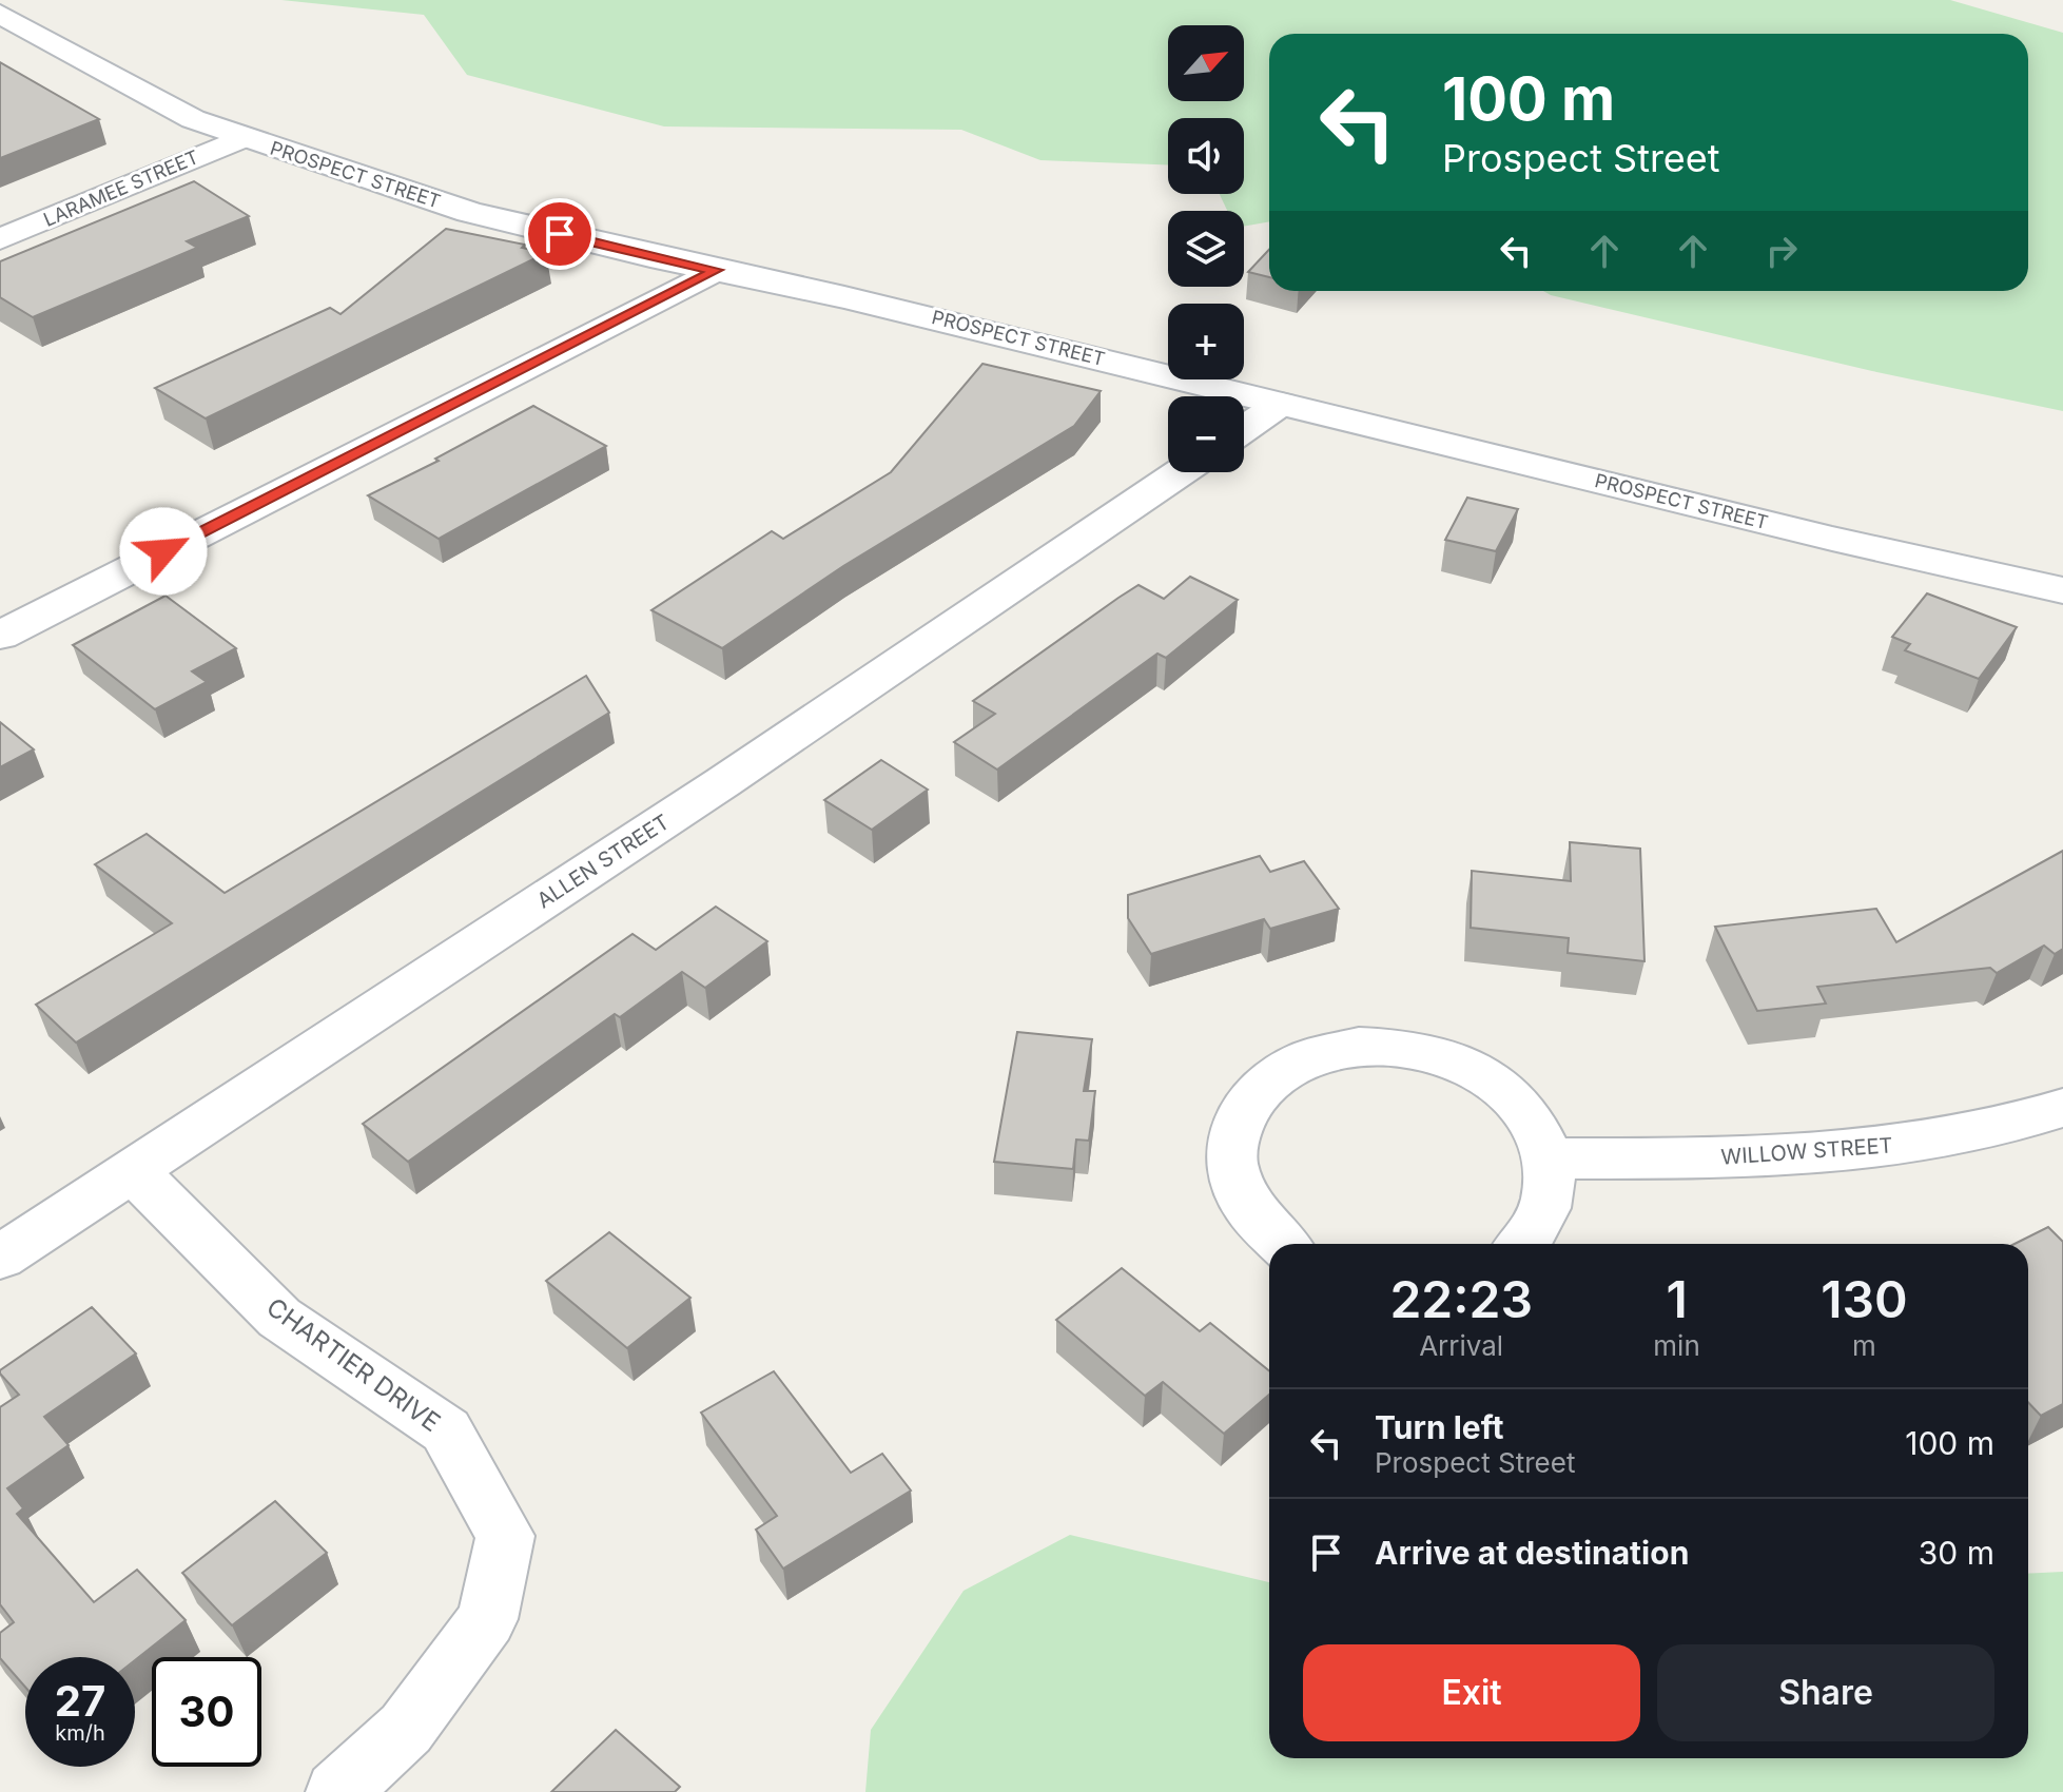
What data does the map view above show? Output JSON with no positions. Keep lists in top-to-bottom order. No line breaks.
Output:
{"streets":{"street":["PROSPECT STREET","LARAMEE STREET","ALLEN STREET","WILLOW STREET","CHARTIER DRIVE"]},"crossings":[["PROSPECT STREET","LARAMEE STREET"],["ALLEN STREET","CHARTIER DRIVE"]],"north":"top right","page":{"map_buttons":["+","−"],"turn":["100 m","Prospect Street"],"eta":["22:23","Arrival","1","min","130","m"],"list":[{"name":"Turn left","note":"Prospect Street","value":"100 m"},{"name":"Arrive at destination","value":"30 m"}],"buttons":["Exit","Share"],"speed":"27 km/h","limit":"30"}}
